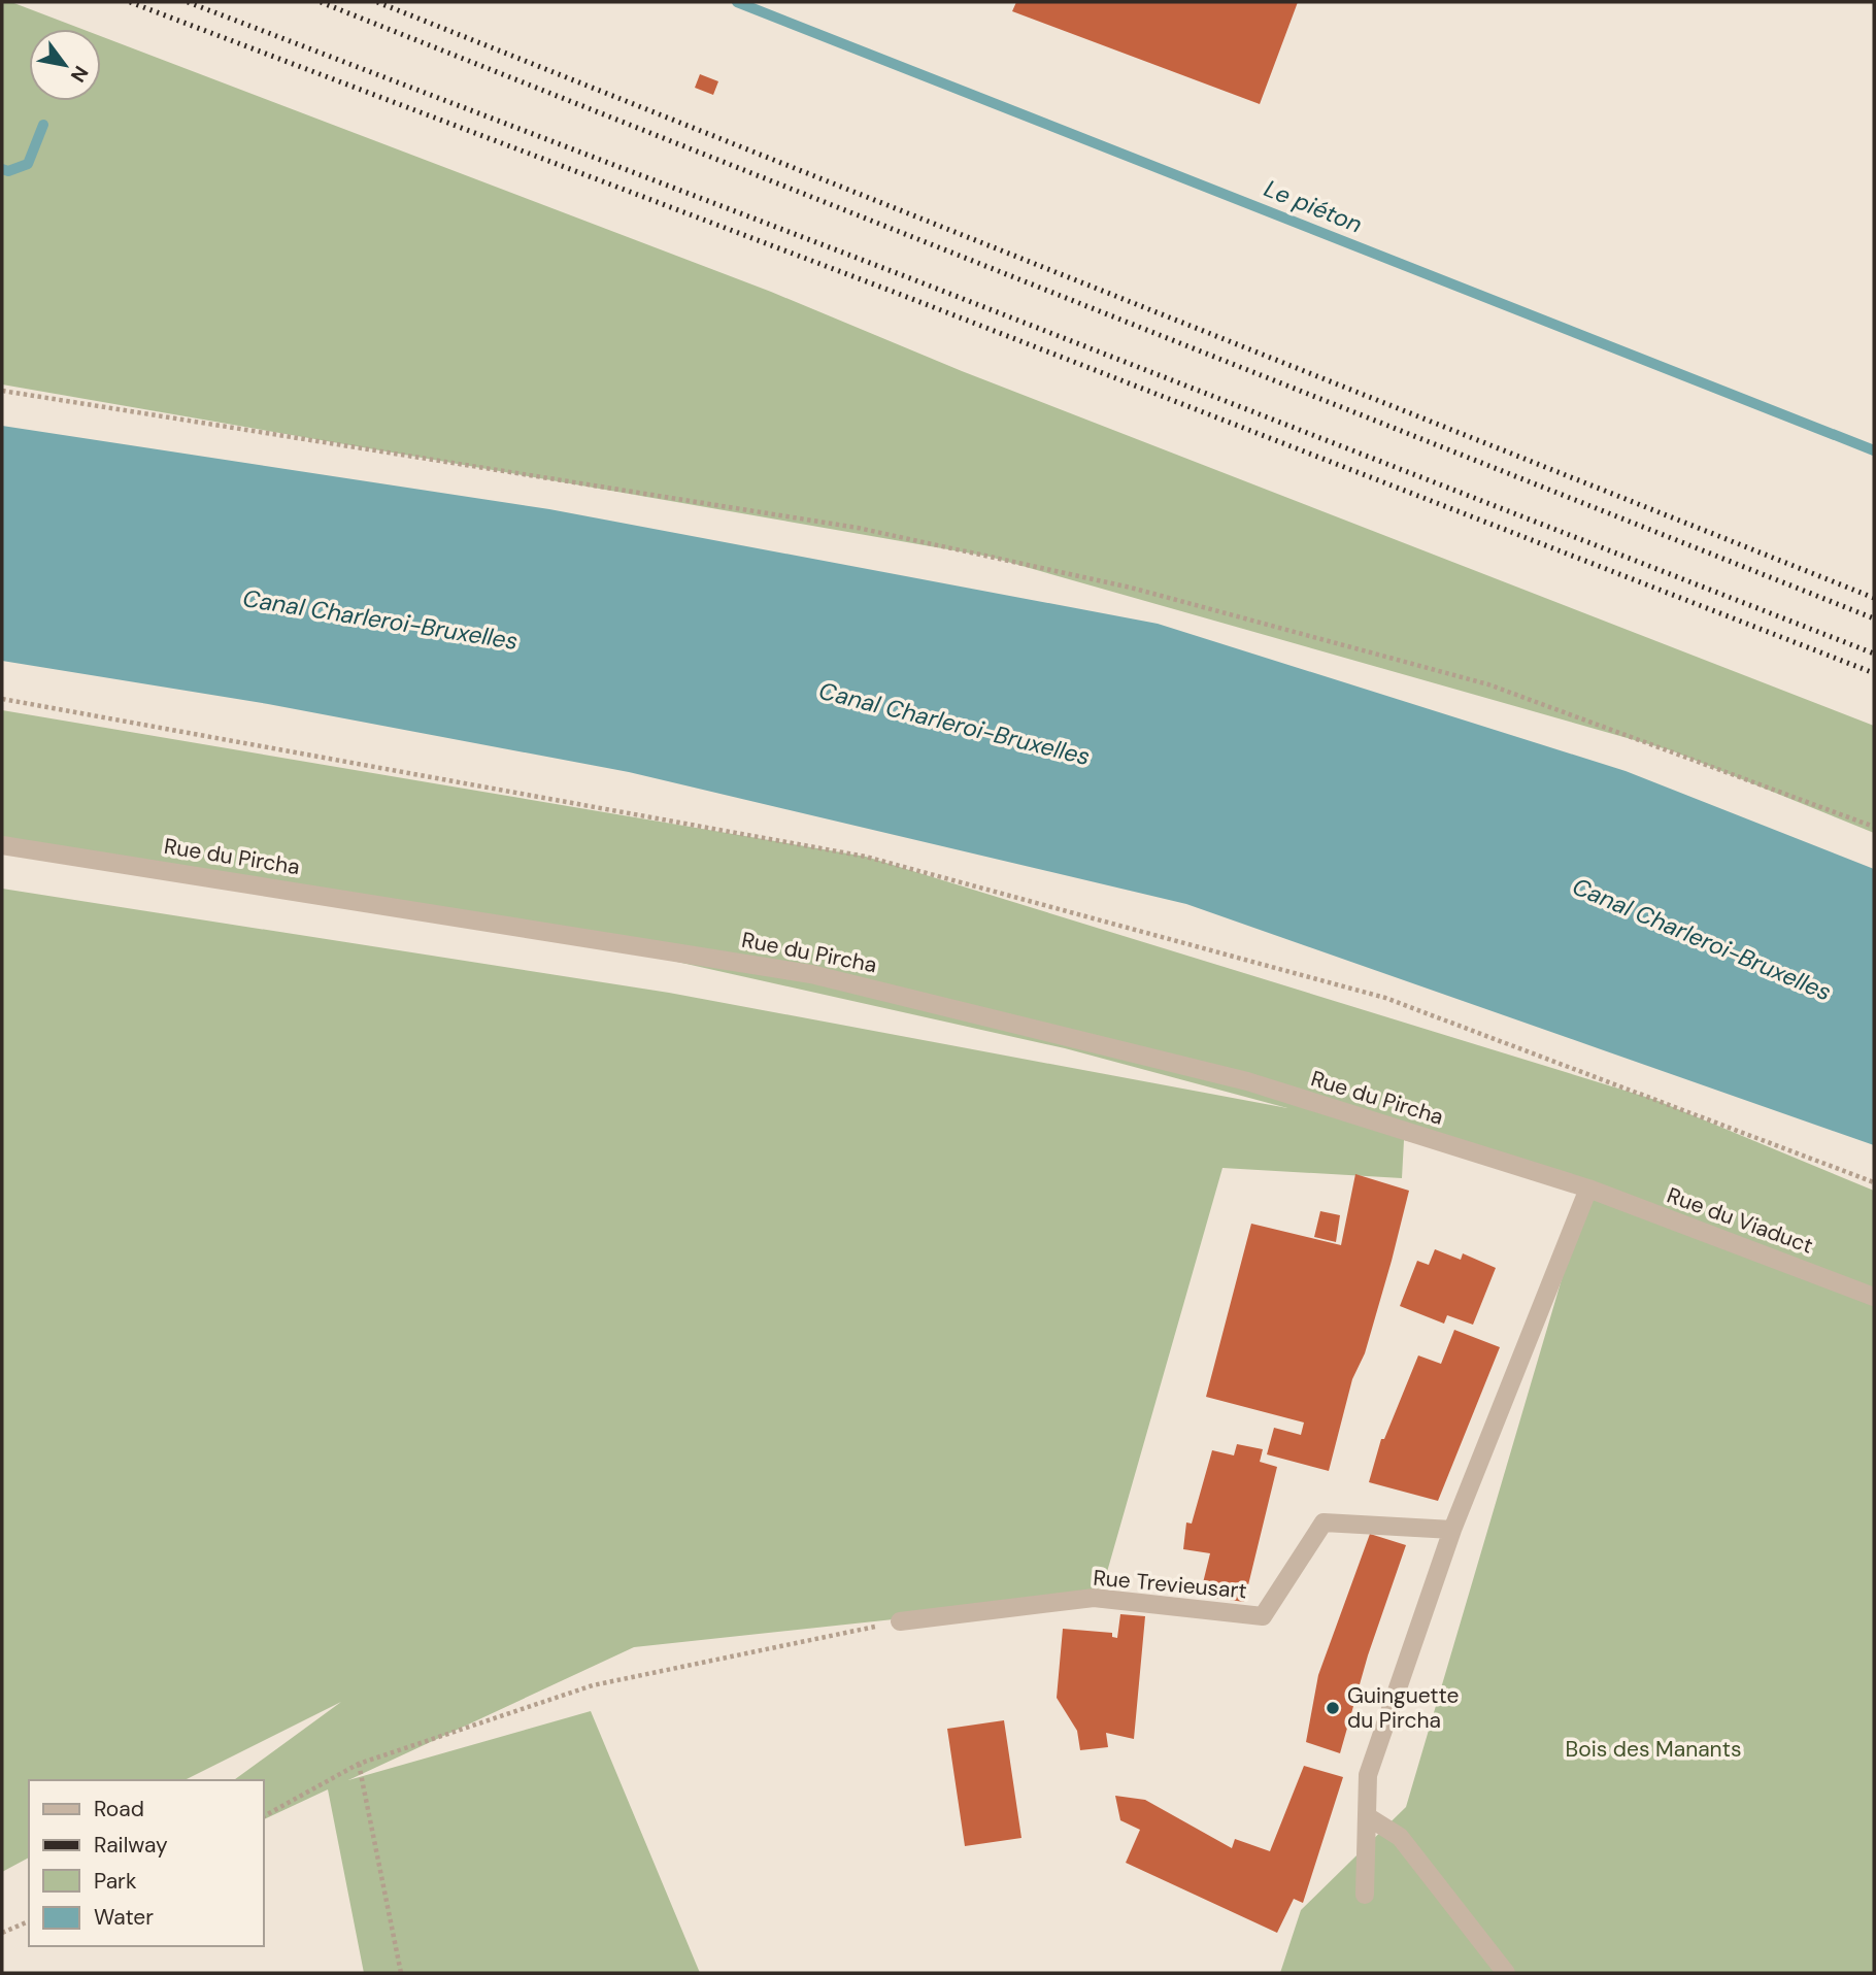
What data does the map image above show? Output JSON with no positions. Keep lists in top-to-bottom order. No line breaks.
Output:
{"streets":{"street":["Rue du Pircha","Rue du Viaduct","Rue Trevieusart"]},"crossings":[["Rue du Pircha","Rue du Viaduct"]],"water":["Le piéton","Canal Charleroi-Bruxelles"],"parks":["Bois des Manants"],"places":["Guinguette du Pircha"],"legend":["Road","Railway","Park","Water"],"north":"bottom right"}
